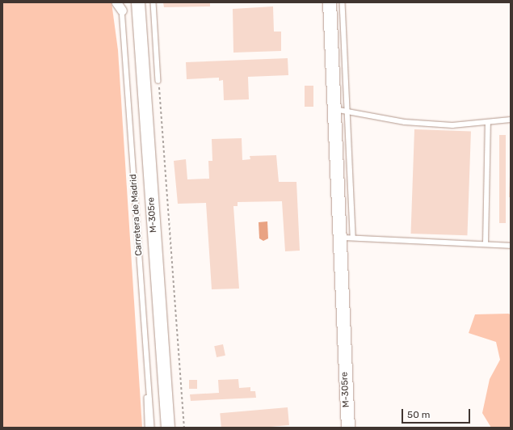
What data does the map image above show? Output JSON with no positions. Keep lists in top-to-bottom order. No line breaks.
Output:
{"streets":{"main road":["M-305re"],"lane":["Carretera de Madrid"]},"scale_bar":"50 m"}
